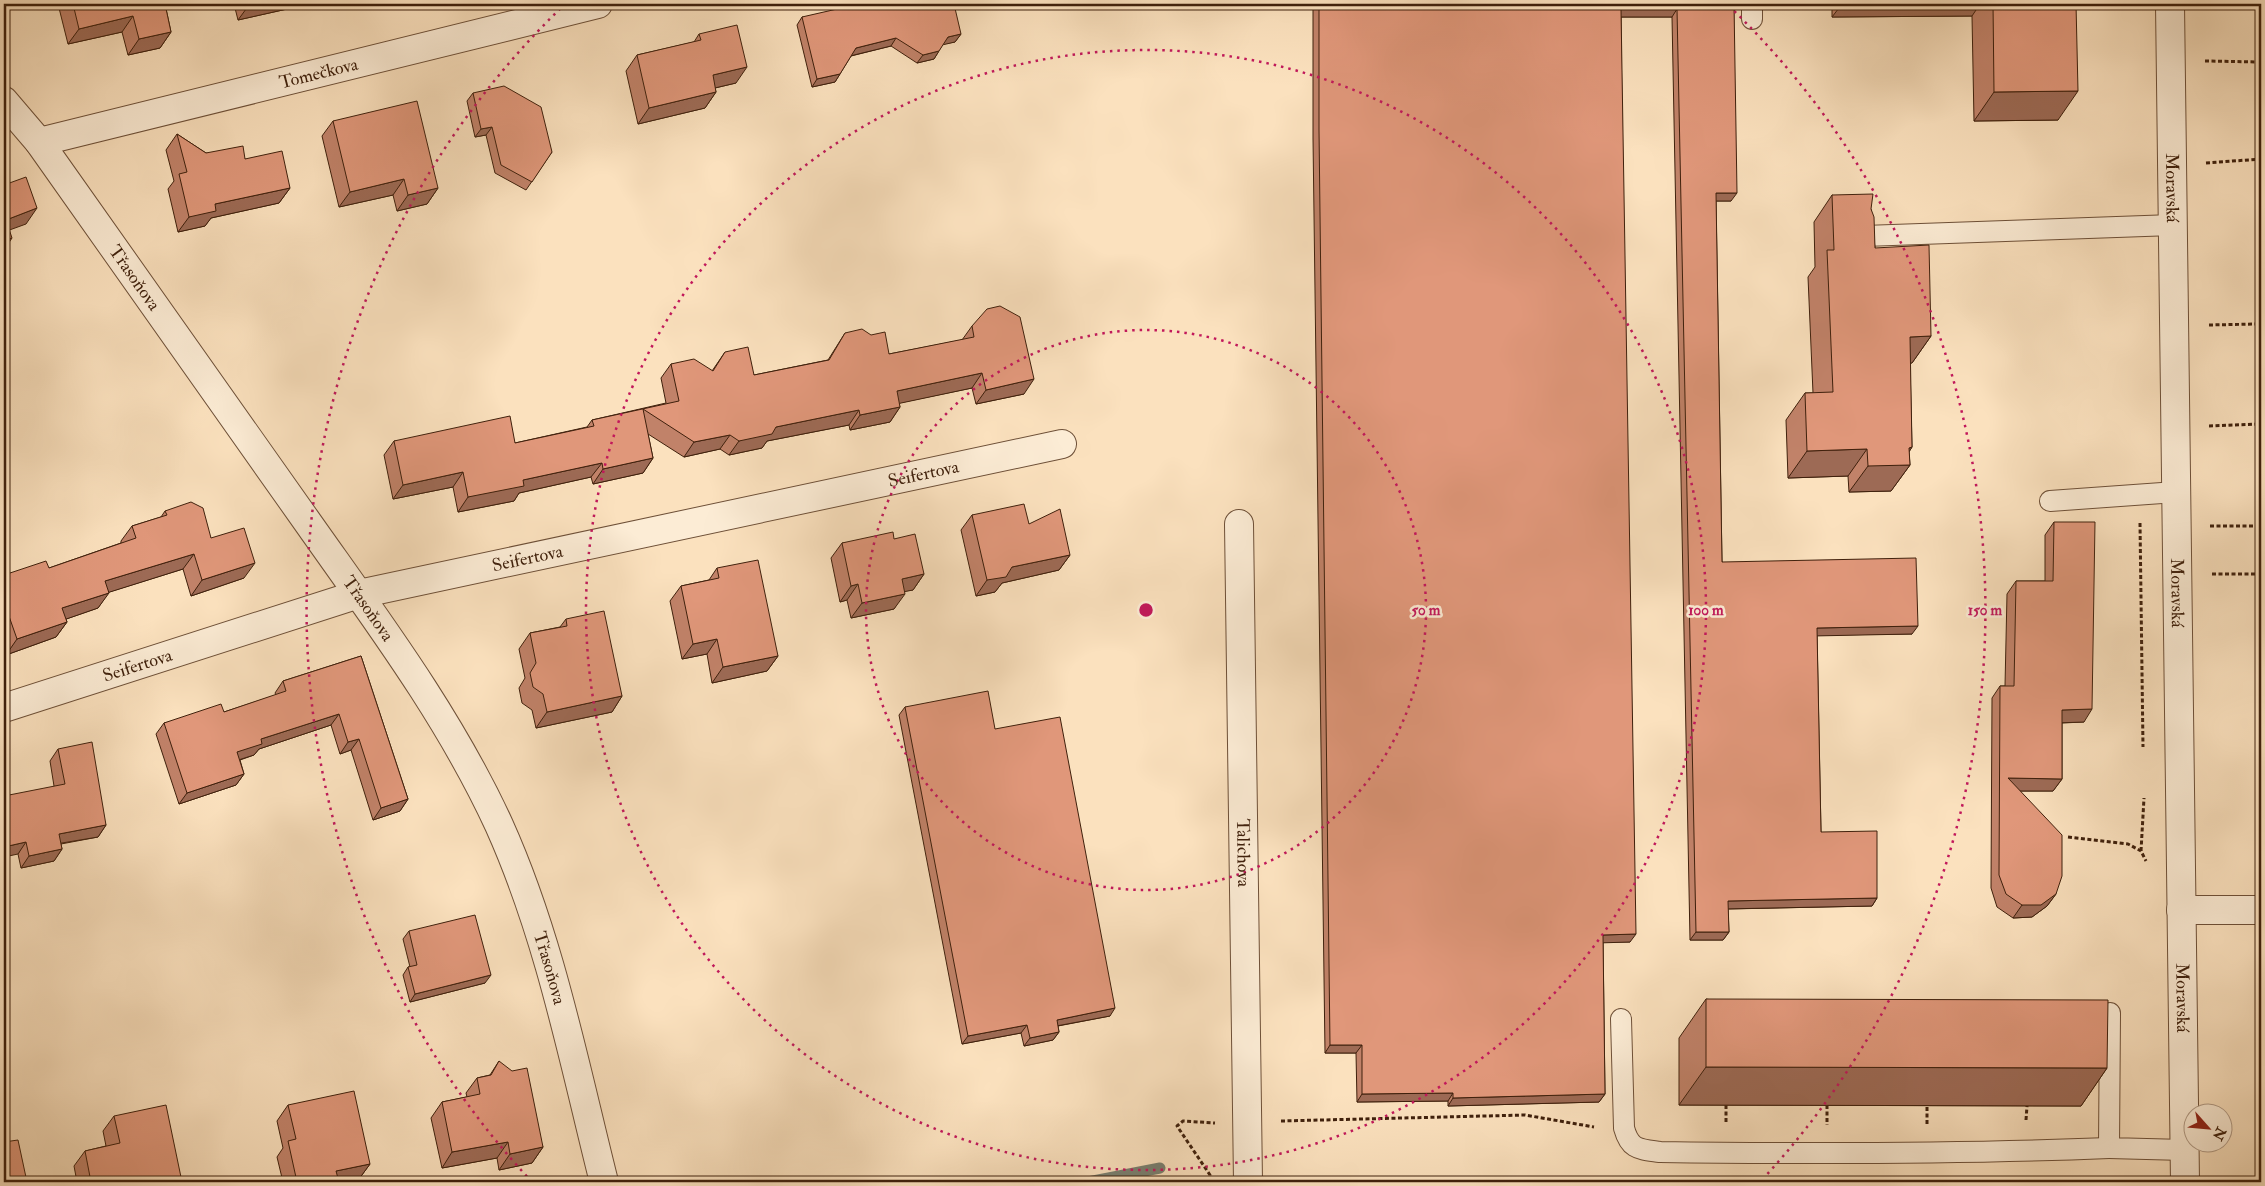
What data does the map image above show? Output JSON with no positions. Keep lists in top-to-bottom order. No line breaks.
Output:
{"streets":{"street":["Tomečkova","Moravská","Třasoňova","Seifertova","Talichova"]},"crossings":[["Tomečkova","Třasoňova"],["Třasoňova","Seifertova"]],"north":"bottom right","rings":["50 m","100 m","150 m"]}
